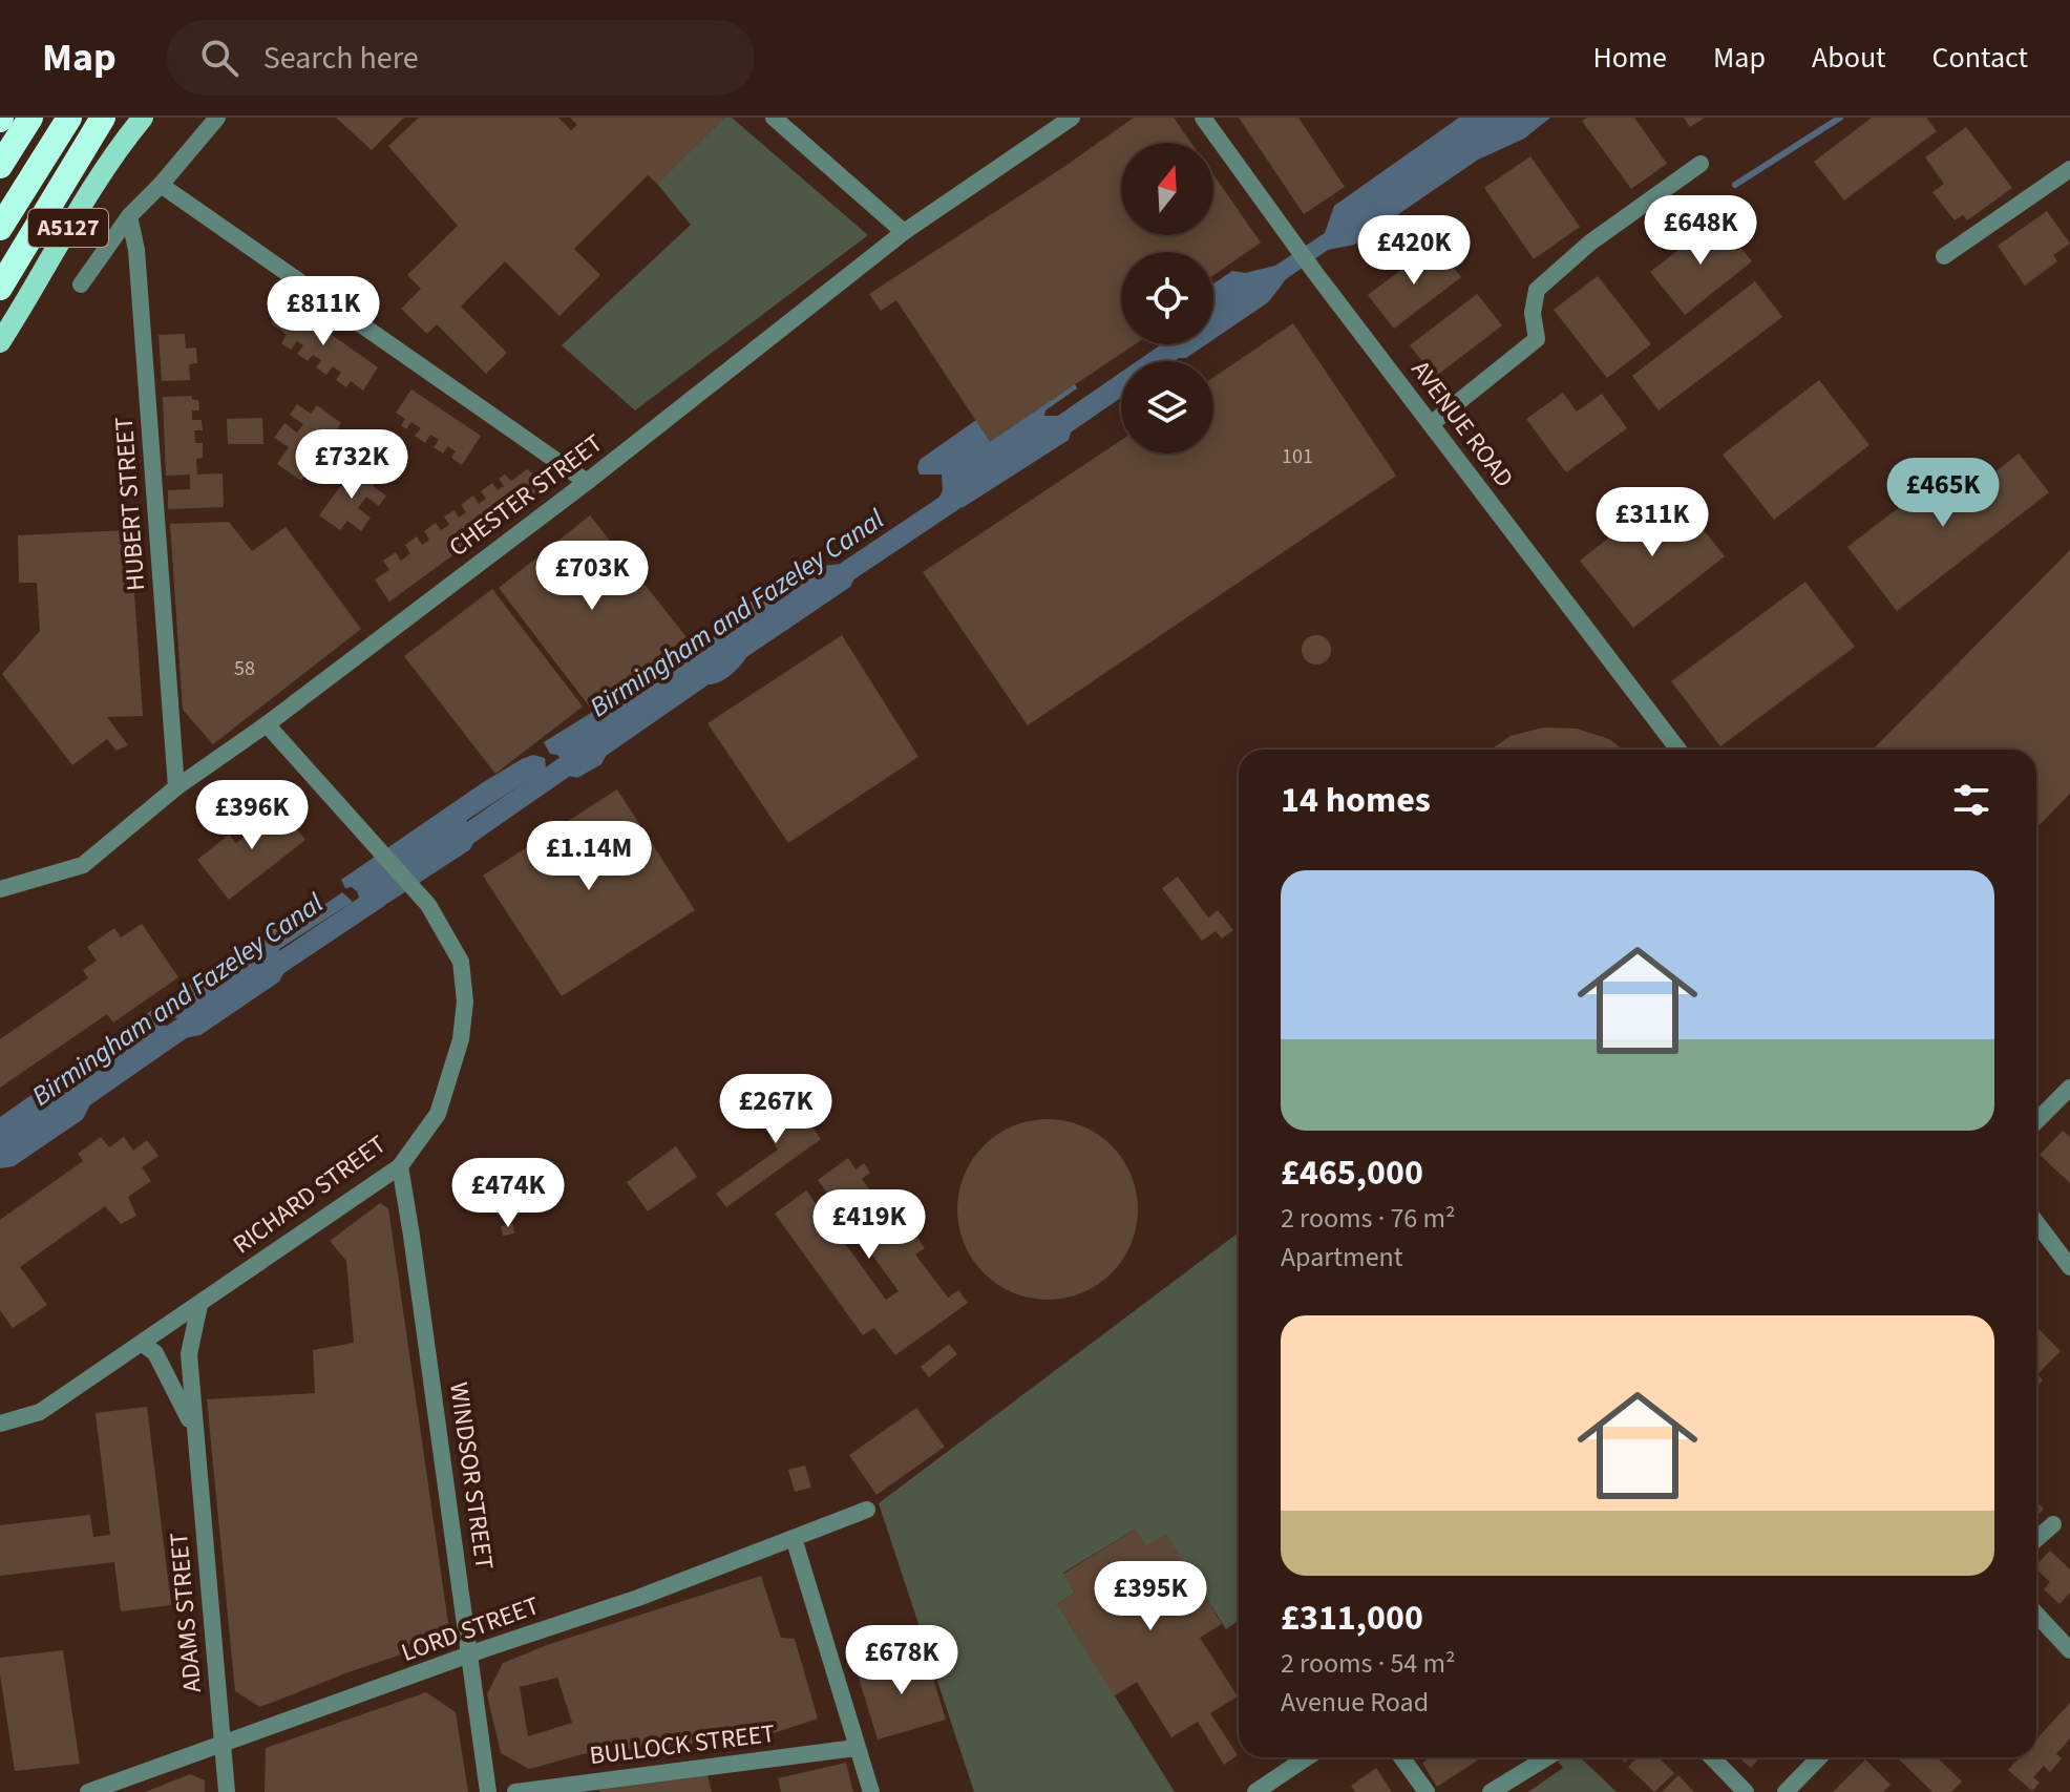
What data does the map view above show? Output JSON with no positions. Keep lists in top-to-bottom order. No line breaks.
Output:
{"streets":{"main road":["A5127"],"street":["AVENUE ROAD","CHESTER STREET","HUBERT STREET","RICHARD STREET","WINDSOR STREET","ADAMS STREET","LORD STREET","BULLOCK STREET"]},"crossings":[["CHESTER STREET","HUBERT STREET"],["CHESTER STREET","RICHARD STREET"],["RICHARD STREET","WINDSOR STREET"],["RICHARD STREET","ADAMS STREET"],["WINDSOR STREET","LORD STREET"],["ADAMS STREET","LORD STREET"]],"water":["Birmingham and Fazeley Canal"],"house_numbers":["101","58"],"north":"top","page":{"header":"Map","search":"Search here","nav":["Home","Map","About","Contact"],"price":["£648K","£420K","£811K","£732K","£465K","£311K","£703K","£396K","£1.14M","£267K","£474K","£419K","£395K","£678K"],"heading":"14 homes","list":[{"name":"£465,000","note":"2 rooms · 76 m² · Apartment"},{"name":"£311,000","note":"2 rooms · 54 m² · Avenue Road"}]}}
